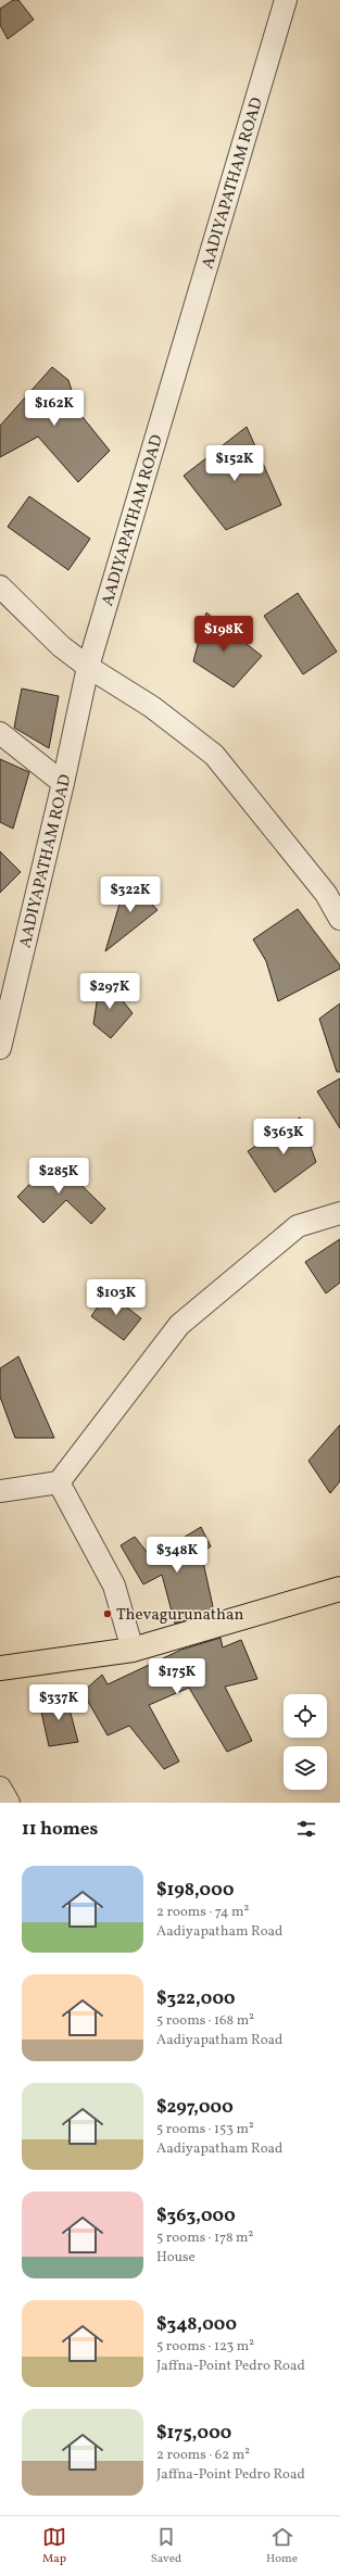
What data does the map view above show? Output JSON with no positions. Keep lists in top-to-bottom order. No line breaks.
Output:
{"streets":{"street":["AADIYAPATHAM ROAD"]},"places":["Thevagurunathan"],"page":{"price":["$162K","$152K","$198K","$322K","$297K","$363K","$285K","$103K","$348K","$175K","$337K"],"heading":"11 homes","list":[{"name":"$198,000","note":"2 rooms · 74 m² · Aadiyapatham Road"},{"name":"$322,000","note":"5 rooms · 168 m² · Aadiyapatham Road"},{"name":"$297,000","note":"5 rooms · 153 m² · Aadiyapatham Road"},{"name":"$363,000","note":"5 rooms · 178 m² · House"},{"name":"$348,000","note":"5 rooms · 123 m² · Jaffna-Point Pedro Road"},{"name":"$175,000","note":"2 rooms · 62 m² · Jaffna-Point Pedro Road"}],"tabs":["Map","Saved","Home"]}}
